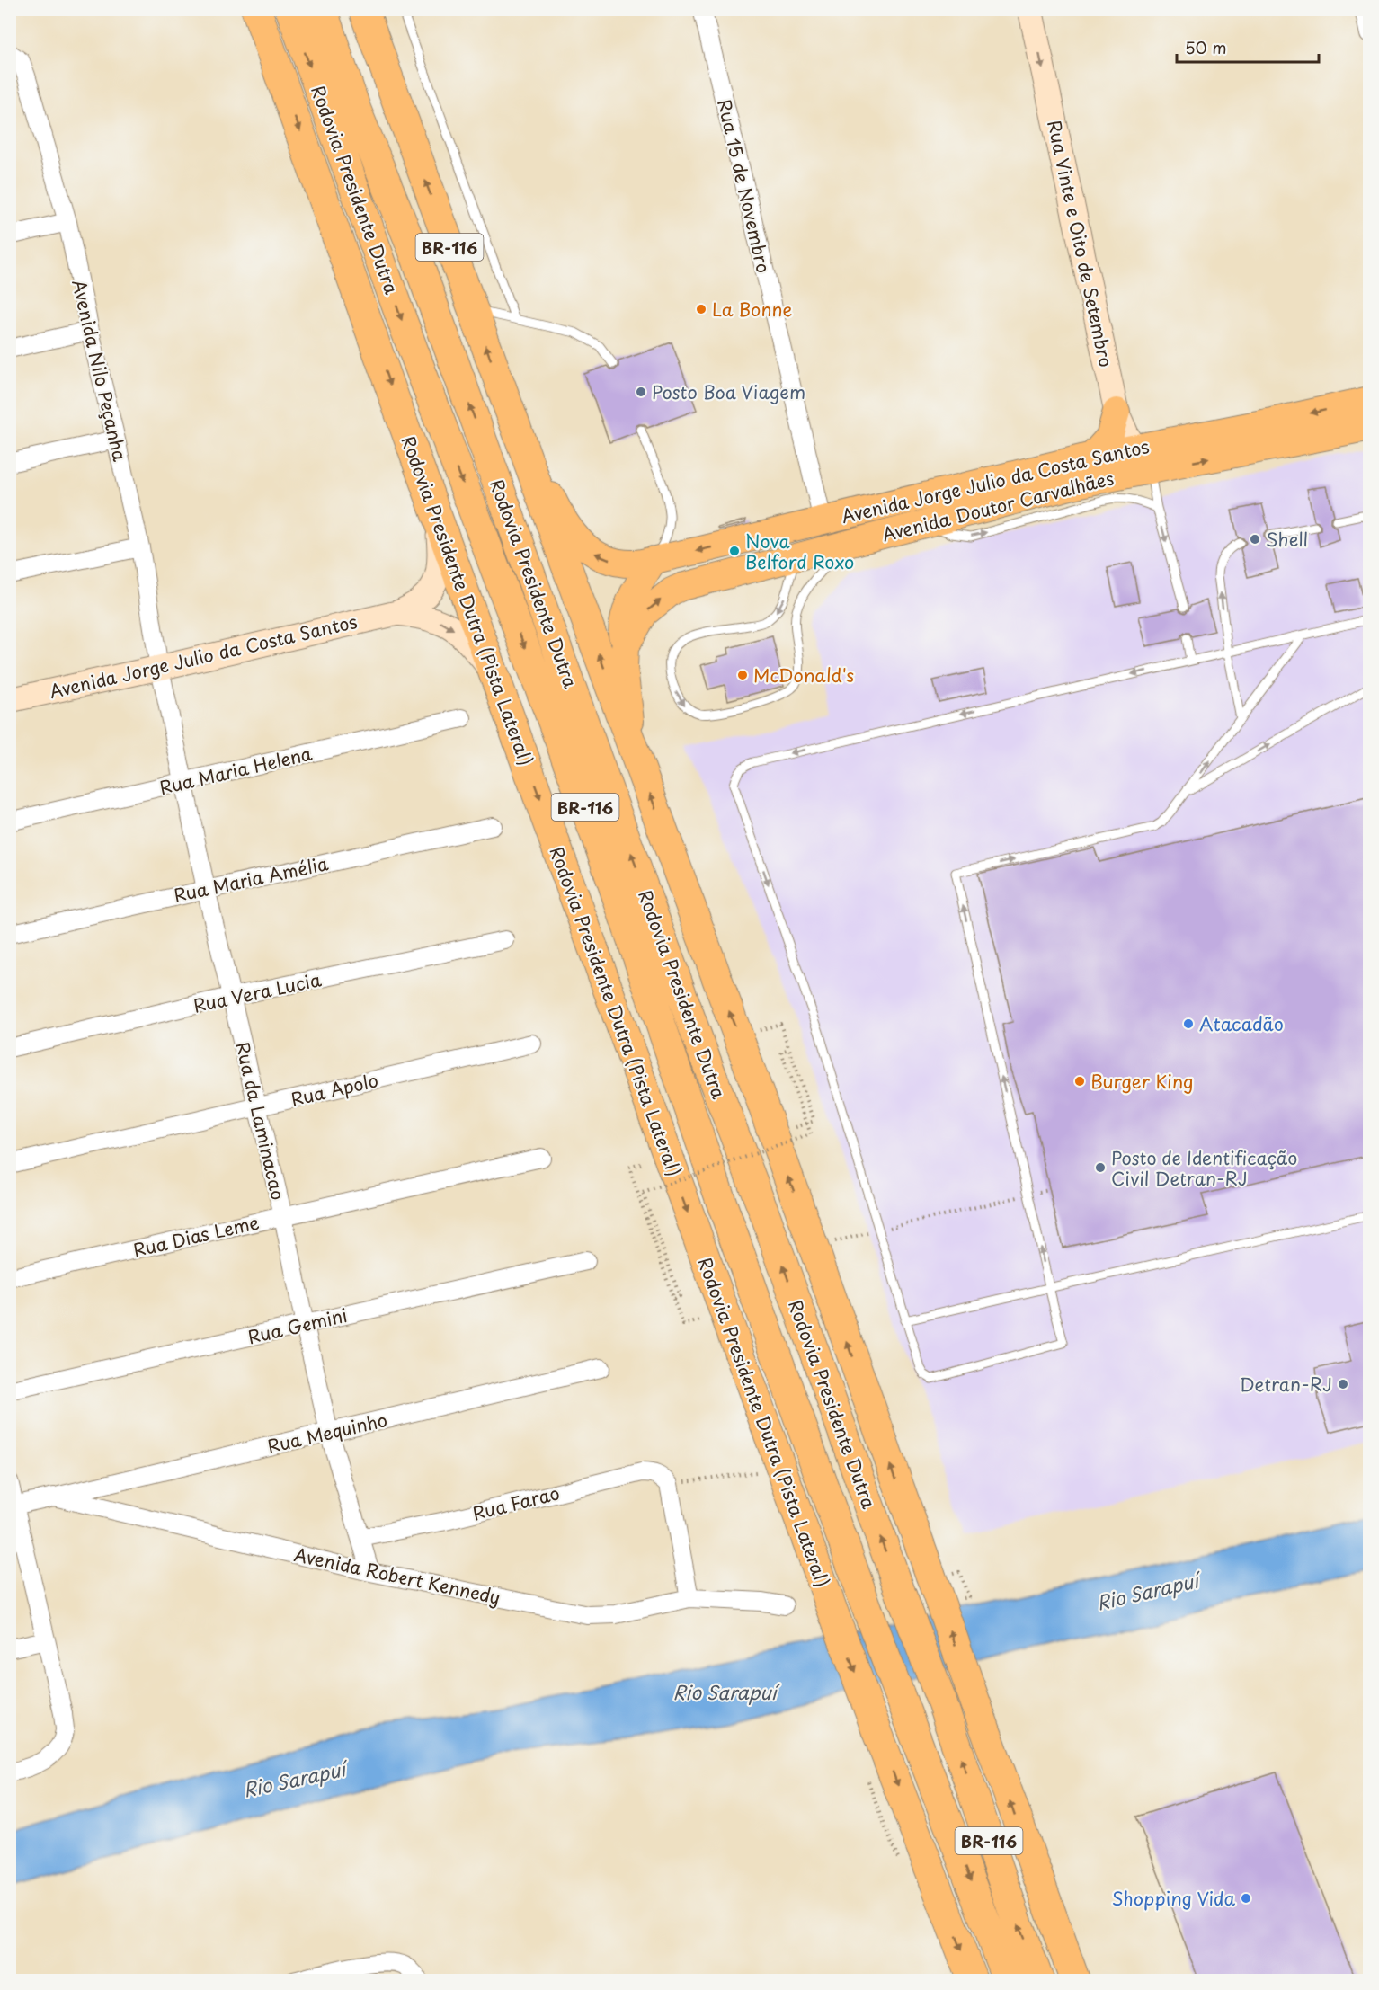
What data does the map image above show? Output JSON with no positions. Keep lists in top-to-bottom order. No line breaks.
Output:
{"streets":{"highway":["Rodovia Presidente Dutra","BR-116","Rodovia Presidente Dutra (Pista Lateral)"],"main road":["Rua Vinte e Oito de Setembro","Avenida Jorge Julio da Costa Santos","Avenida Doutor Carvalhães"],"street":["Rua 15 de Novembro","Avenida Nilo Peçanha","Rua Maria Helena","Rua Maria Amélia","Rua Vera Lucia","Rua Apolo","Rua da Laminacao","Rua Dias Leme","Rua Gemini","Rua Mequinho","Rua Farao","Avenida Robert Kennedy"]},"crossings":[["Rua 15 de Novembro","Avenida Jorge Julio da Costa Santos"],["Rua Vinte e Oito de Setembro","Avenida Jorge Julio da Costa Santos"],["Rua Vinte e Oito de Setembro","Avenida Doutor Carvalhães"],["BR-116","Avenida Doutor Carvalhães"],["Avenida Nilo Peçanha","Avenida Jorge Julio da Costa Santos"],["Avenida Nilo Peçanha","Rua da Laminacao"],["Avenida Jorge Julio da Costa Santos","Avenida Doutor Carvalhães"],["Avenida Jorge Julio da Costa Santos","Rua da Laminacao"],["Rua Maria Helena","Rua da Laminacao"],["Rua Maria Amélia","Rua da Laminacao"],["Rua Vera Lucia","Rua da Laminacao"],["Rua Apolo","Rua da Laminacao"],["Rua da Laminacao","Rua Dias Leme"],["Rua da Laminacao","Rua Gemini"],["Rua da Laminacao","Rua Mequinho"],["Rua da Laminacao","Rua Farao"],["Rua da Laminacao","Avenida Robert Kennedy"],["Rua Mequinho","Avenida Robert Kennedy"]],"one_way":["Rua Vinte e Oito de Setembro","Avenida Jorge Julio da Costa Santos","Avenida Doutor Carvalhães"],"water":["Rio Sarapuí"],"places":["La Bonne","Posto Boa Viagem","Shell","Nova Belford Roxo","McDonald's","Atacadão","Burger King","Posto de Identificação Civil Detran-RJ","Detran-RJ","Shopping Vida"],"scale_bar":"50 m"}
